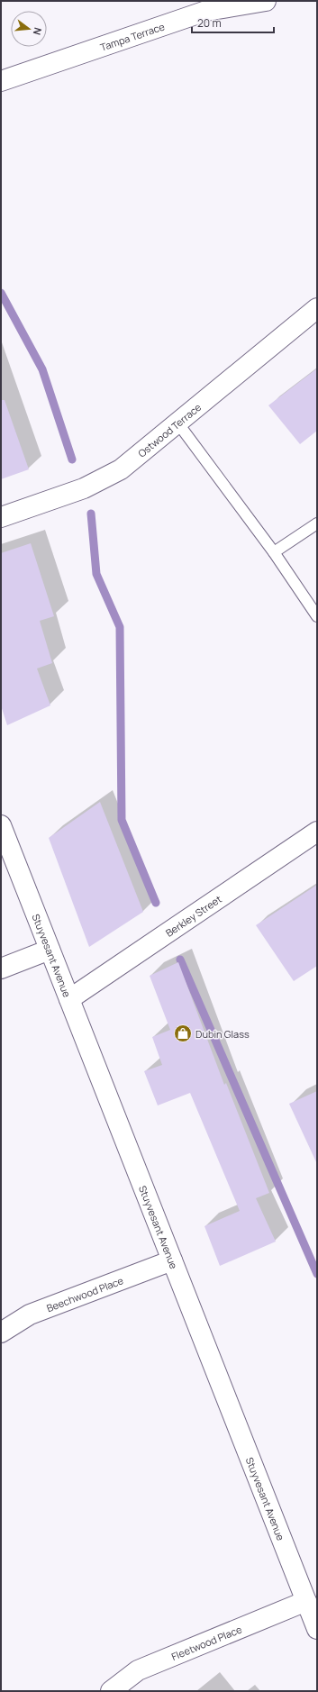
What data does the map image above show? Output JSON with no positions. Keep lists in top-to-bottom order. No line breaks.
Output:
{"streets":{"street":["Tampa Terrace","Ostwood Terrace","Berkley Street","Stuyvesant Avenue","Beechwood Place","Fleetwood Place"]},"crossings":[["Berkley Street","Stuyvesant Avenue"],["Stuyvesant Avenue","Beechwood Place"],["Stuyvesant Avenue","Fleetwood Place"]],"places":{"shop":["Dubin Glass"]},"scale_bar":"20 m","north":"right"}
